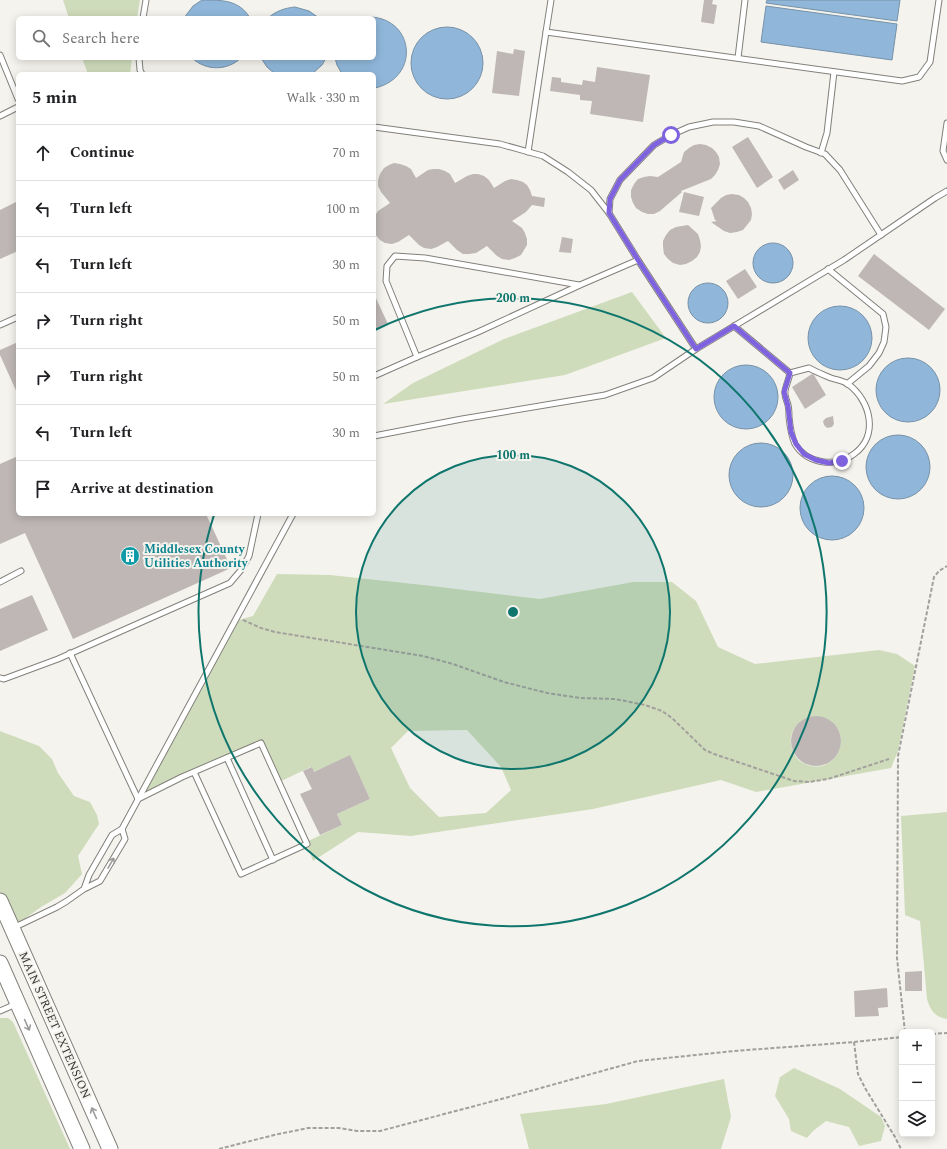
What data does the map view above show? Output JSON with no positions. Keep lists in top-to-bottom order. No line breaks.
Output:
{"streets":{"main road":["MAIN STREET EXTENSION"]},"places":{"building":["Middlesex County Utilities Authority"]},"page":{"search":"Search here","heading":["5 min","Walk · 330 m"],"list":[["Continue","70 m"],["Turn left","100 m"],["Turn left","30 m"],["Turn right","50 m"],["Turn right","50 m"],["Turn left","30 m"],"Arrive at destination"],"map_buttons":["+","−"]},"rings":["200 m","100 m"]}
